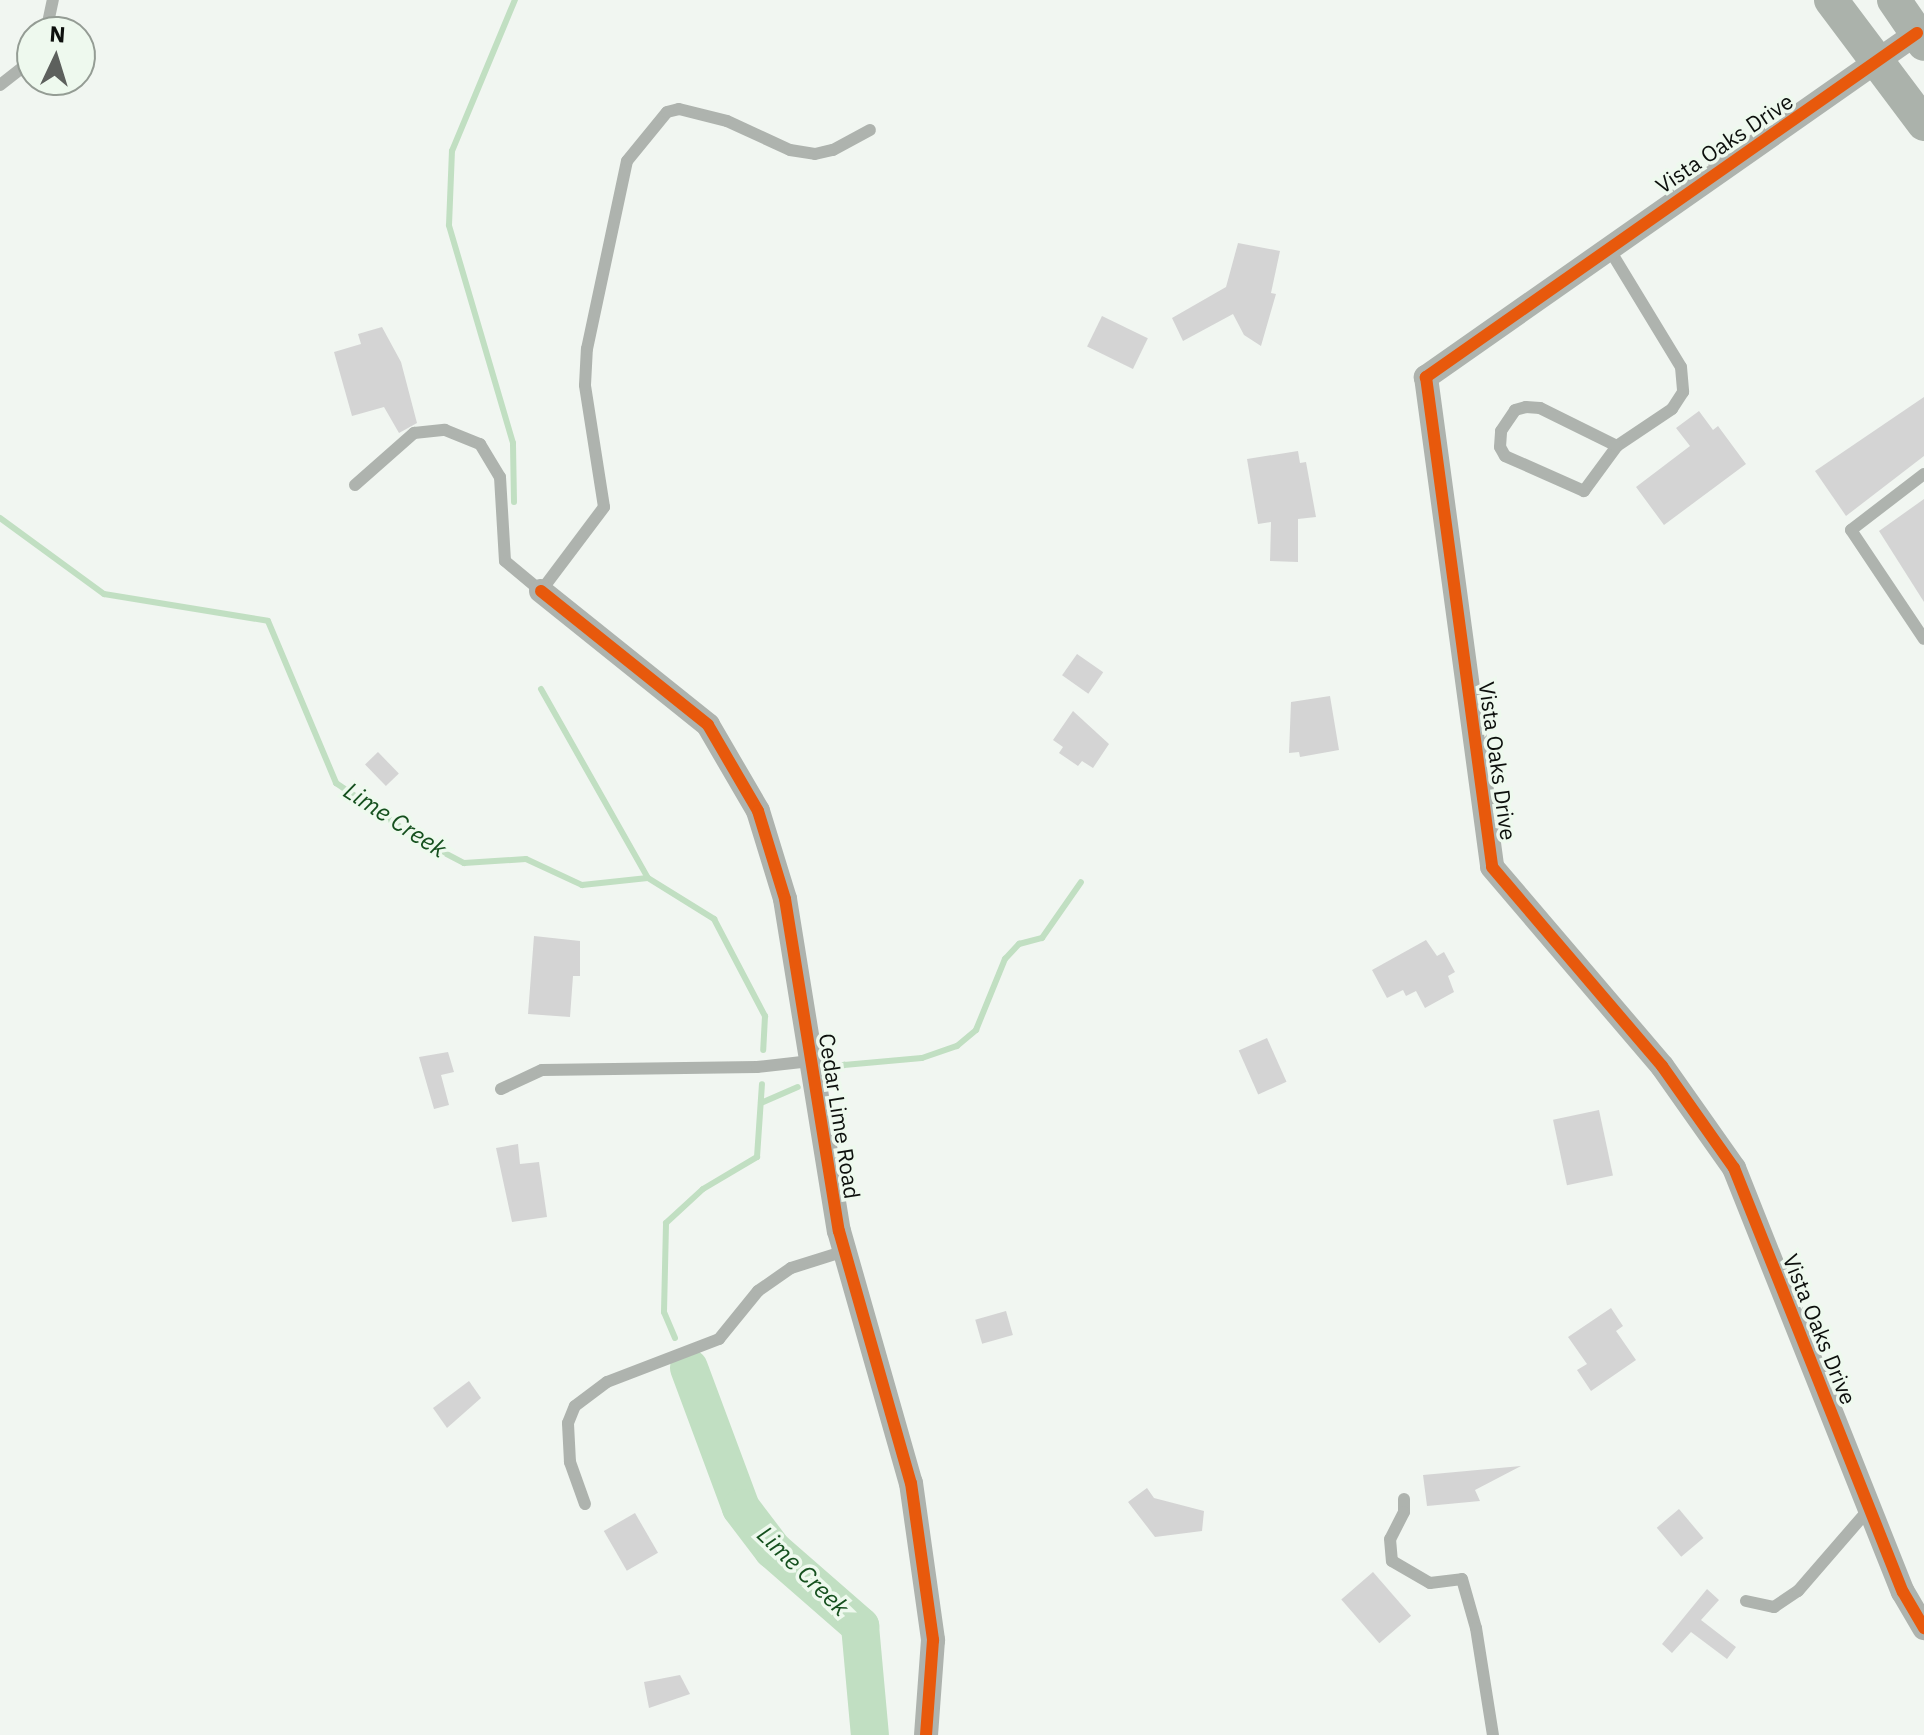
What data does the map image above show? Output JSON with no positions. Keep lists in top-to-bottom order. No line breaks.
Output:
{"streets":{"street":["Vista Oaks Drive","Cedar Lime Road"]},"water":["Lime Creek"],"north":"top"}
